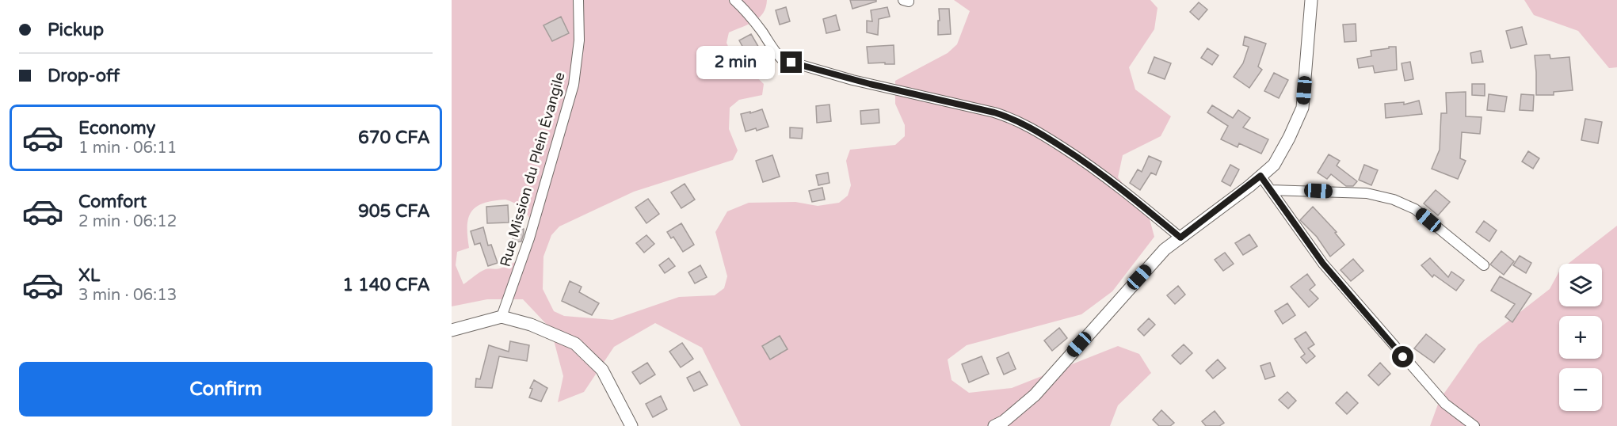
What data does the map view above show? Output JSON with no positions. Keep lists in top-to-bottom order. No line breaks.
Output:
{"streets":{"street":["Rue Mission du Plein Évangile"]},"page":{"banner":["Pickup","Drop-off"],"bubble":"2 min","list":[{"name":"Economy","note":"1 min · 06:11","value":"670 CFA"},{"name":"Comfort","note":"2 min · 06:12","value":"905 CFA"},{"name":"XL","note":"3 min · 06:13","value":"1 140 CFA"}],"map_buttons":["+","−"],"buttons":"Confirm"}}
